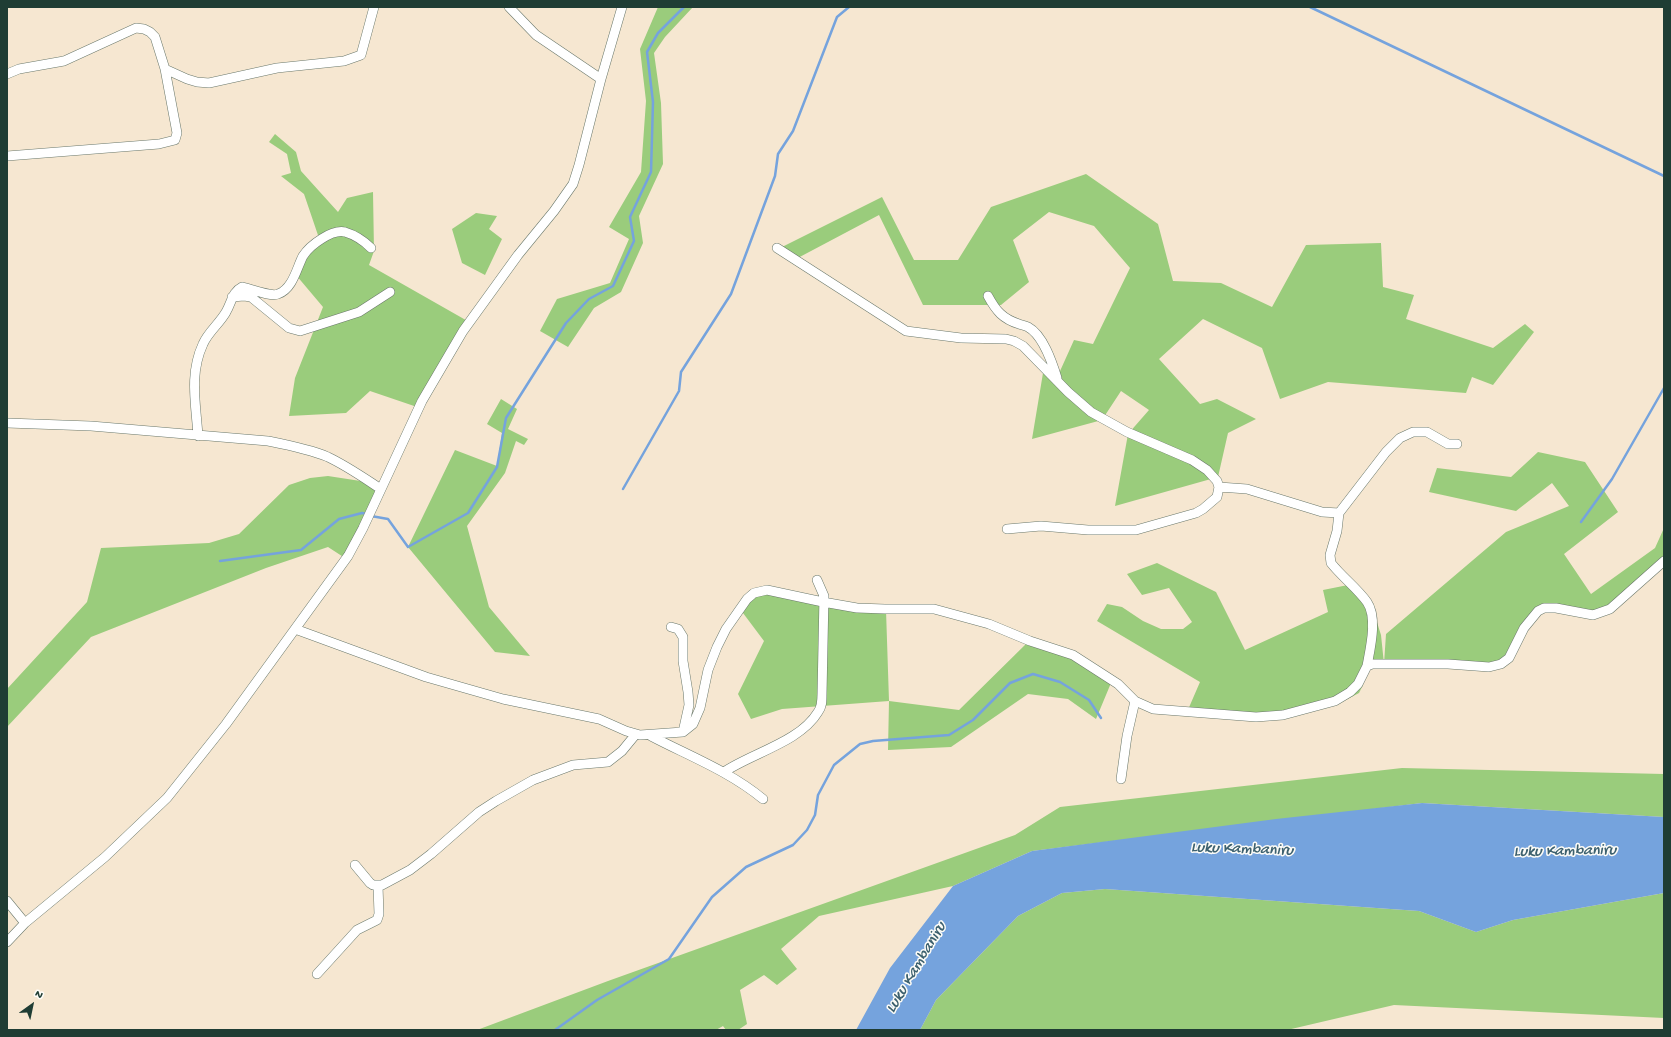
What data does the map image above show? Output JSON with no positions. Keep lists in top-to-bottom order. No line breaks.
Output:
{"water":["Luku Kambaniru"],"north":"top right"}
